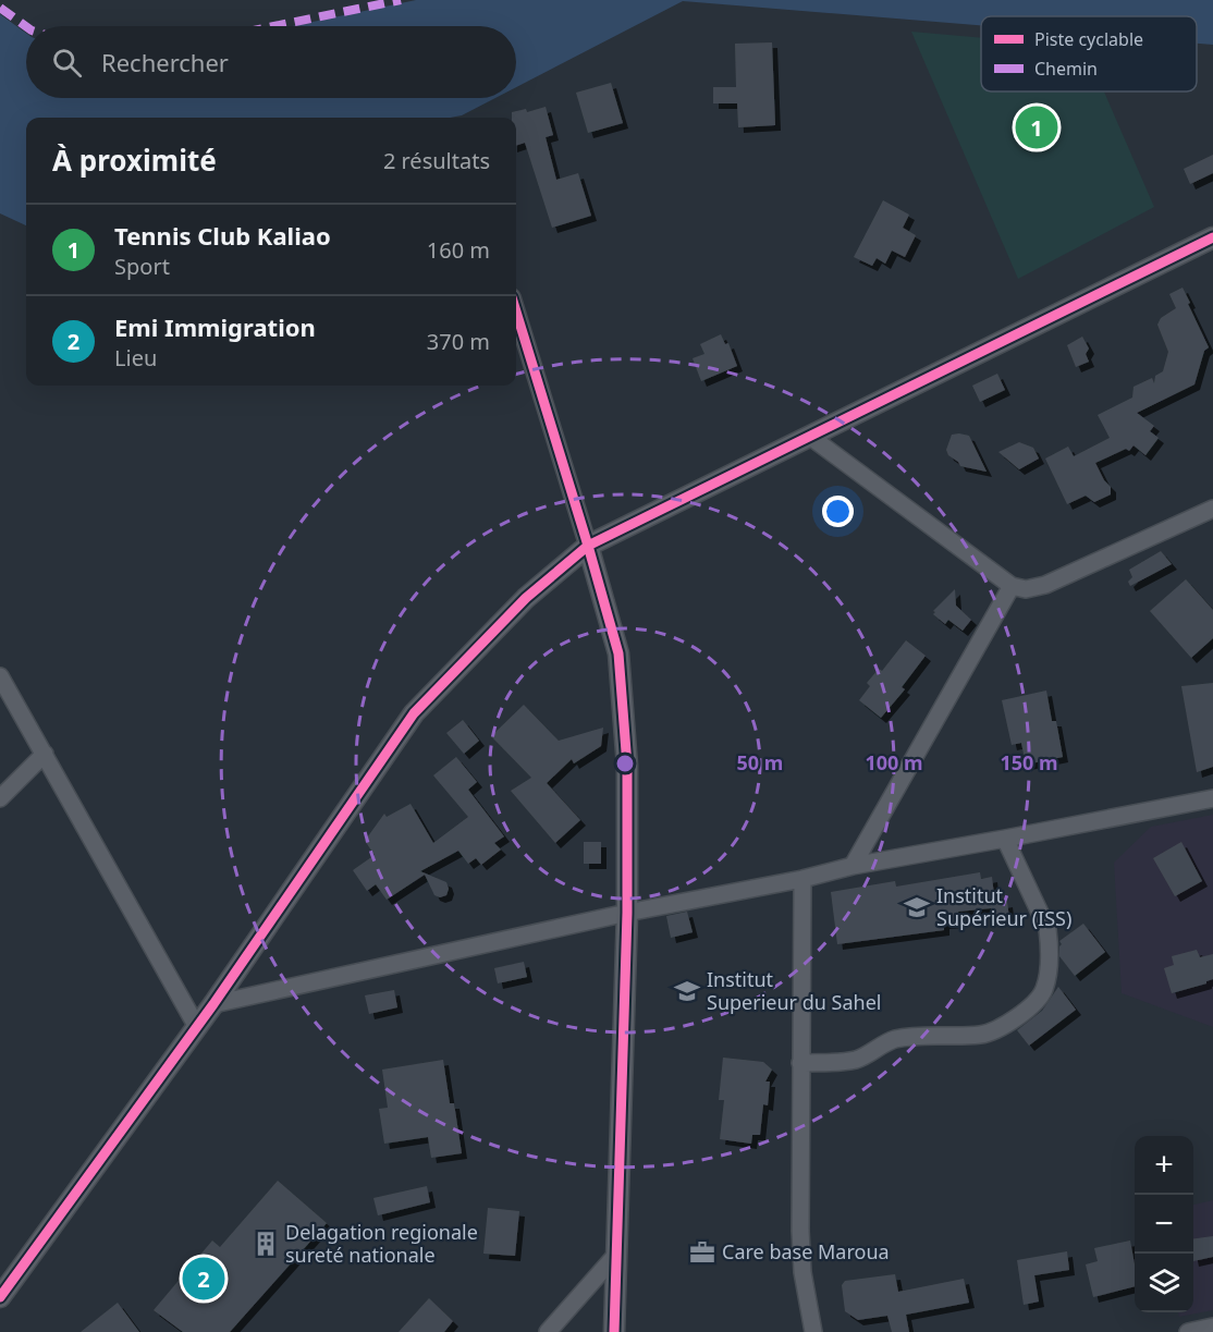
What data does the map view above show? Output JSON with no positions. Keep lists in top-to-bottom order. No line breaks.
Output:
{"places":{"school or university":["Institut Supérieur (ISS)","Institut Superieur du Sahel"],"building":["Delagation regionale sureté nationale"],"office":["Care base Maroua"]},"legend":["Piste cyclable","Chemin"],"page":{"search":"Rechercher","pins":["1","2"],"heading":["À proximité","2 résultats"],"list":[{"mark":"1","name":"Tennis Club Kaliao","note":"Sport","value":"160 m"},{"mark":"2","name":"Emi Immigration","note":"Lieu","value":"370 m"}],"map_buttons":["+","−"]},"rings":["50 m","100 m","150 m"]}
